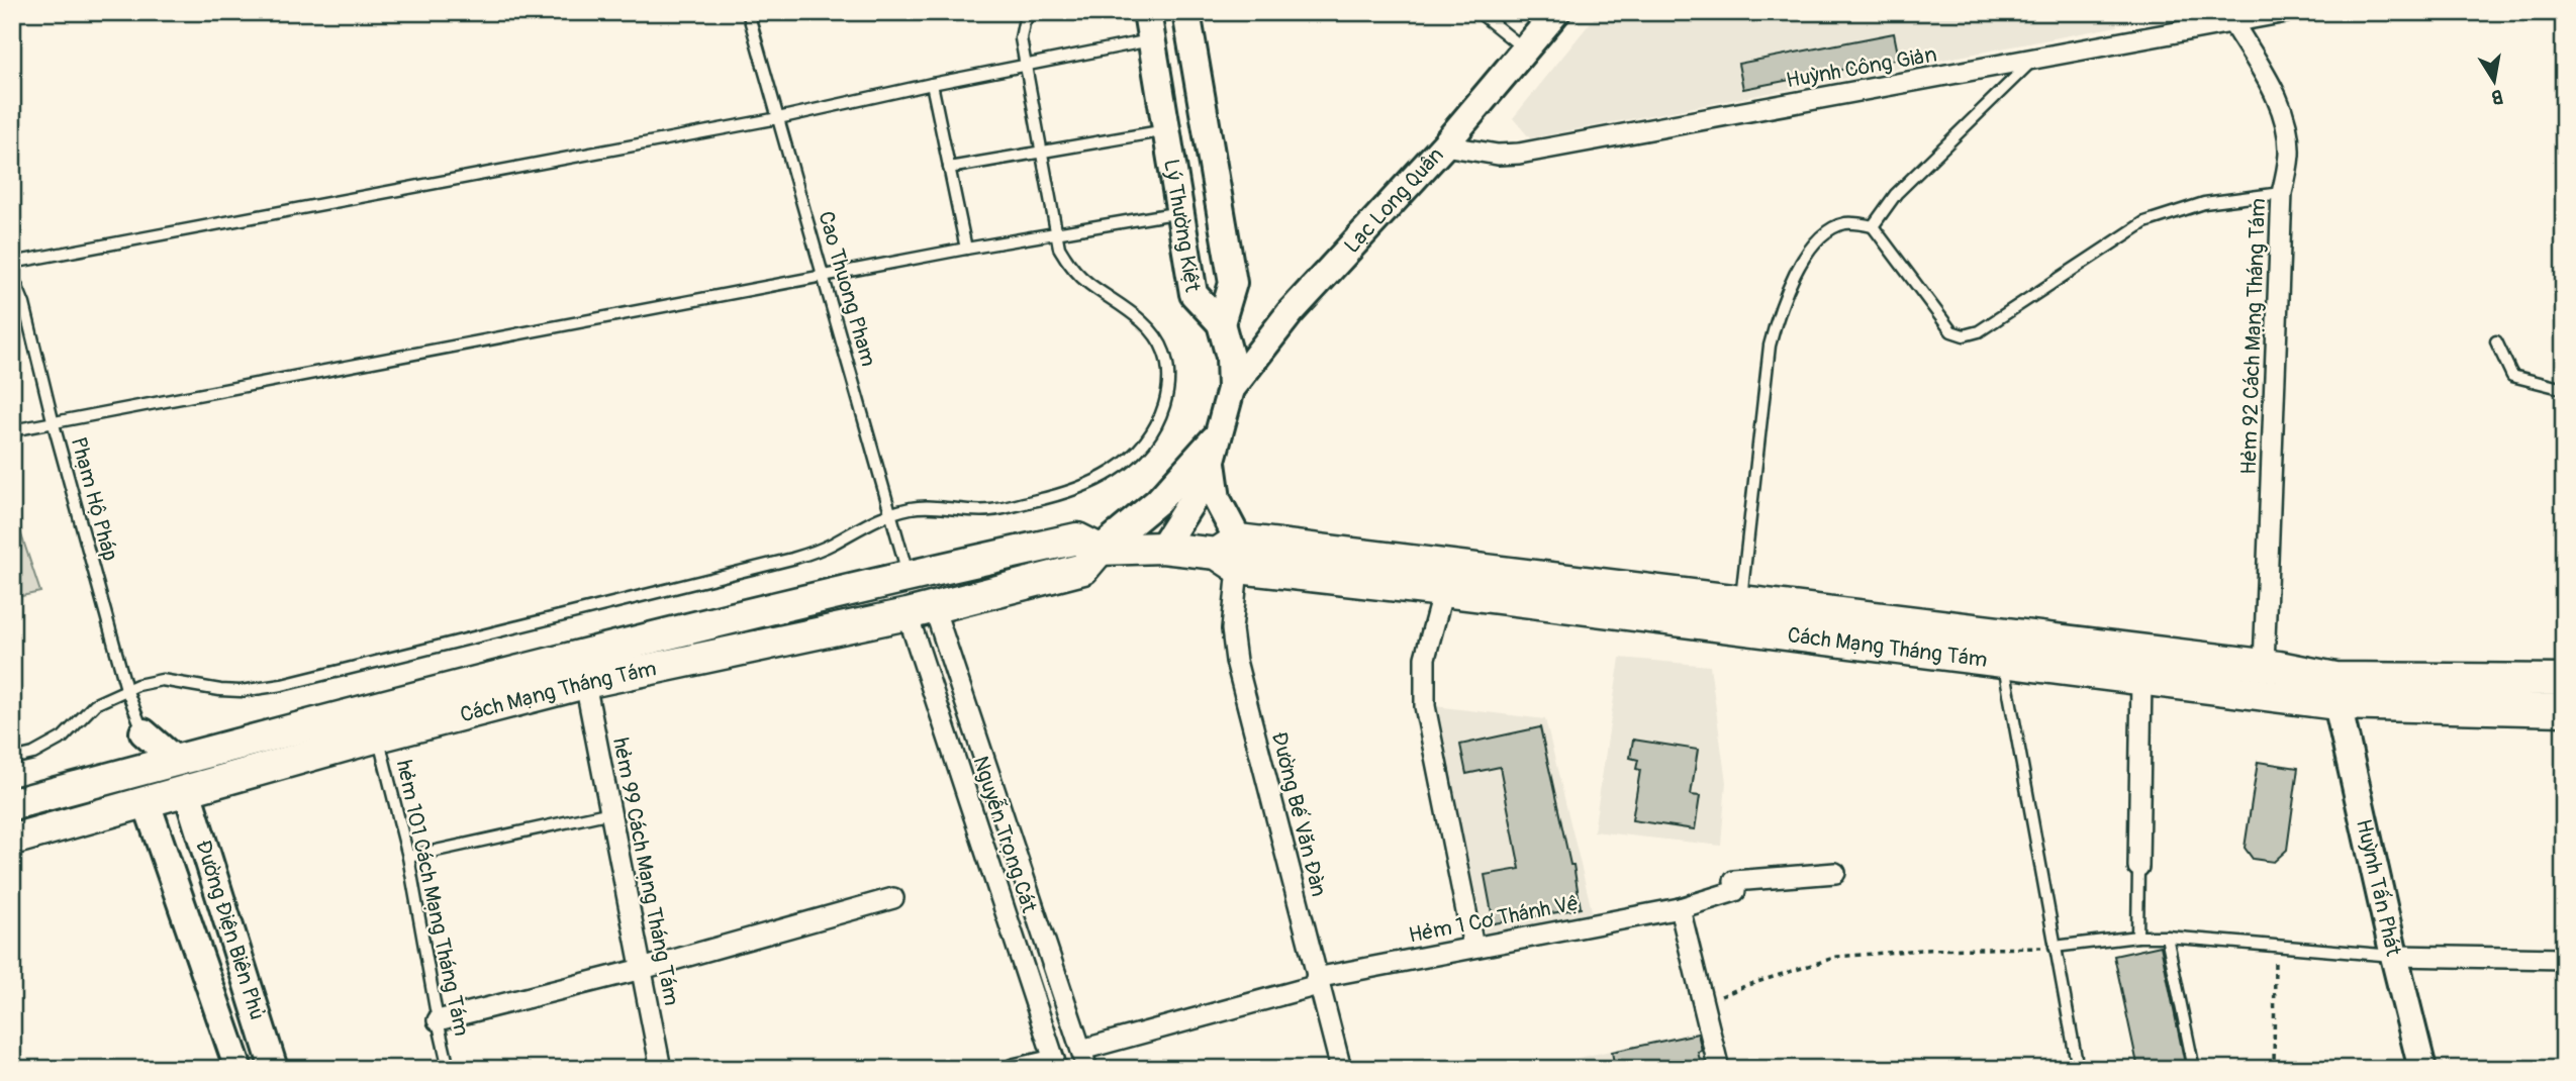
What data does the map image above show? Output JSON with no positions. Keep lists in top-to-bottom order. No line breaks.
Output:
{"streets":{"main road":["Lạc Long Quân","Lý Thường Kiệt","Cách Mạng Tháng Tám","Huỳnh Tấn Phát","Đường Điện Biên Phủ"],"street":["Huỳnh Công Giản","Hẻm 92 Cách Mạng Tháng Tám","Đường Bế Văn Đàn","Nguyễn Trọng Cát","hẻm 99 Cách Mạng Tháng Tám","Hẻm 1 Cơ Thánh Vệ"],"lane":["Cao Thuong Pham","Phạm Hộ Pháp","hẻm 101 Cách Mạng Tháng Tám"]},"crossings":[["Huỳnh Công Giản","Lạc Long Quân"],["Huỳnh Công Giản","Hẻm 92 Cách Mạng Tháng Tám"],["Lạc Long Quân","Lý Thường Kiệt"],["Lạc Long Quân","Cách Mạng Tháng Tám"],["Cao Thuong Pham","Cách Mạng Tháng Tám"],["Hẻm 92 Cách Mạng Tháng Tám","Cách Mạng Tháng Tám"],["Cách Mạng Tháng Tám","Đường Bế Văn Đàn"],["Cách Mạng Tháng Tám","Nguyễn Trọng Cát"],["Cách Mạng Tháng Tám","hẻm 99 Cách Mạng Tháng Tám"],["Cách Mạng Tháng Tám","Huỳnh Tấn Phát"],["Cách Mạng Tháng Tám","hẻm 101 Cách Mạng Tháng Tám"],["Cách Mạng Tháng Tám","Đường Điện Biên Phủ"],["Đường Bế Văn Đàn","Hẻm 1 Cơ Thánh Vệ"]],"north":"bottom"}
